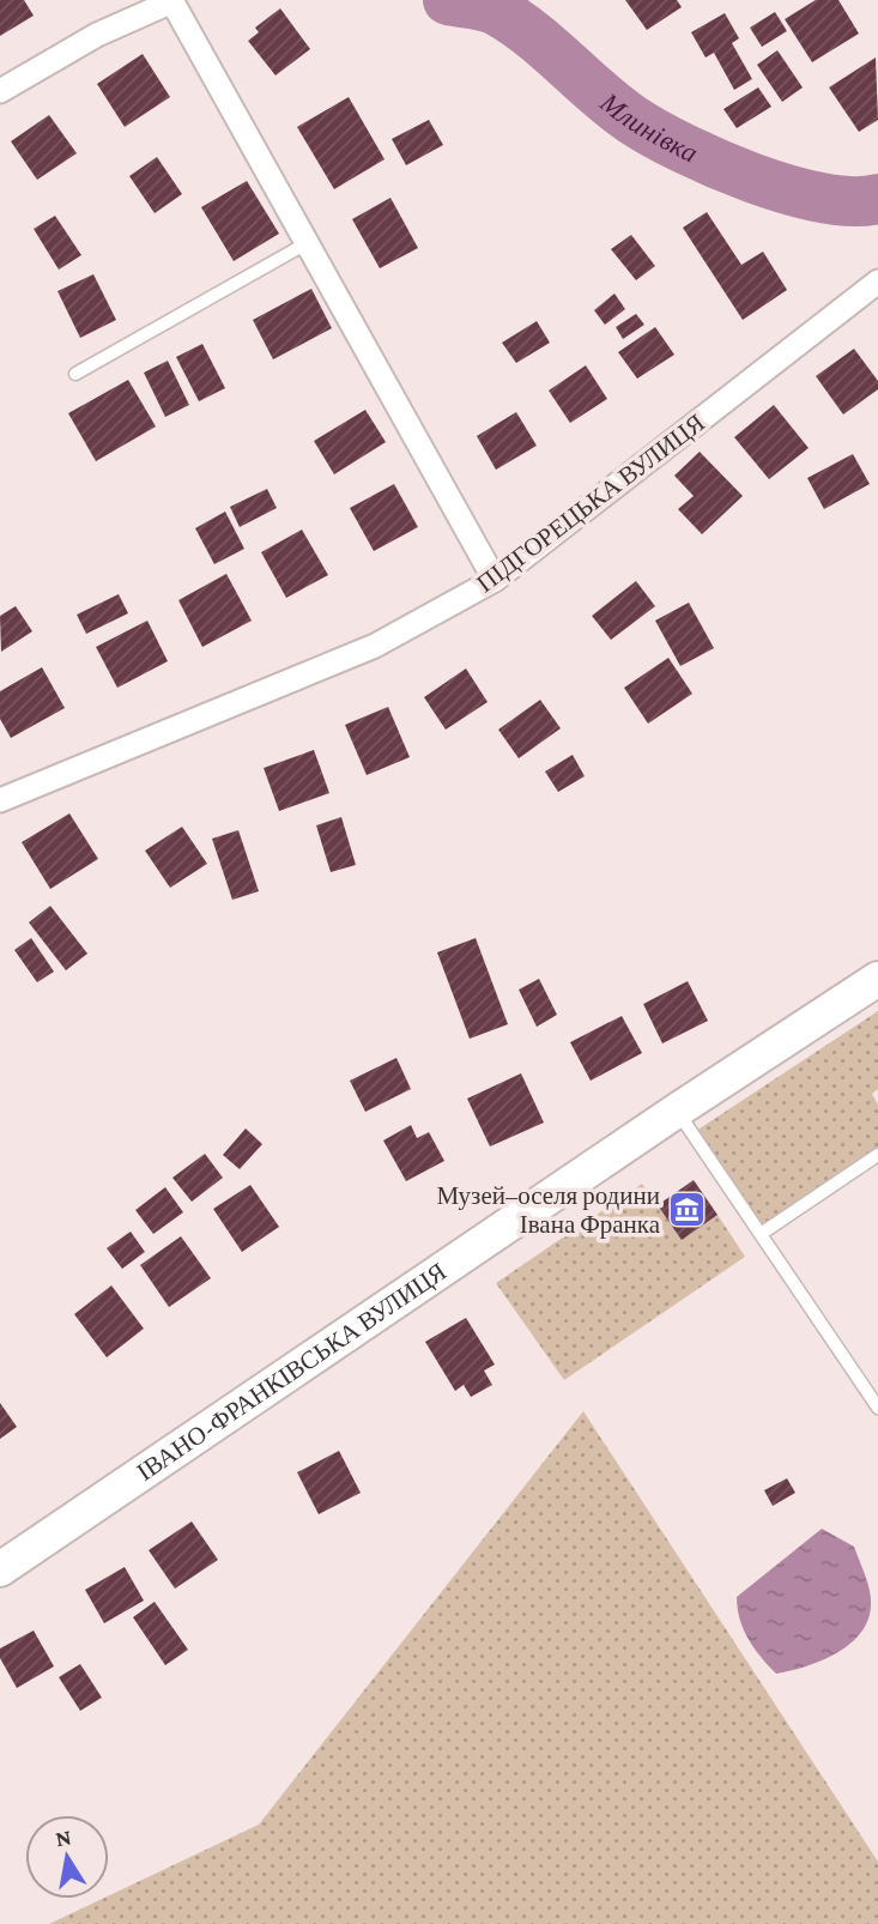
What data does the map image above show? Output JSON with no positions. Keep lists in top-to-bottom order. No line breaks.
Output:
{"streets":{"main road":["ІВАНО-ФРАНКІВСЬКА ВУЛИЦЯ"],"street":["ПІДГОРЕЦЬКА ВУЛИЦЯ"]},"water":["Млинівка"],"places":{"museum":["Музей–оселя родини Івана Франка"]},"north":"top"}
